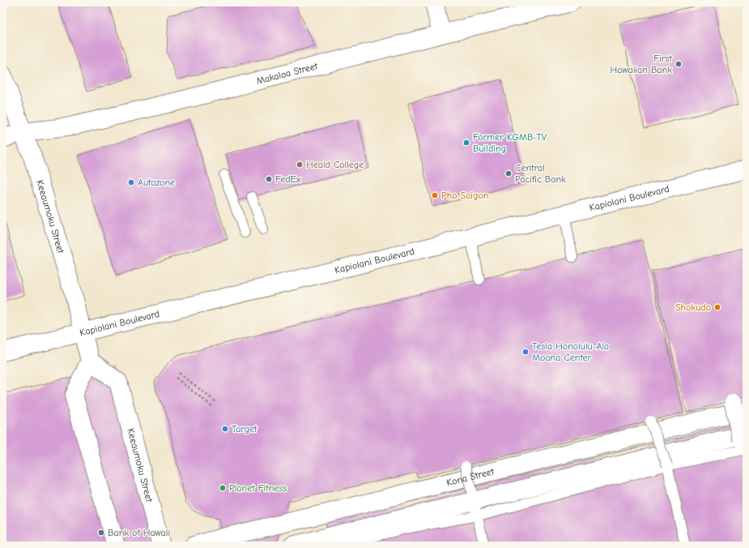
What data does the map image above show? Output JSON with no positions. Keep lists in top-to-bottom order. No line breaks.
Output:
{"streets":{"street":["Makaloa Street","Kapiolani Boulevard","Keeaumoku Street","Kona Street"]},"crossings":[["Makaloa Street","Keeaumoku Street"],["Kapiolani Boulevard","Keeaumoku Street"]],"places":["First Hawaiian Bank","Former KGMB-TV Building","Heald College","Central Pacific Bank","FedEx","Autozone","Pho Saigon","Shokudo","Tesla Honolulu-Ala Moana Center","Target","Planet Fitness","Bank of Hawaii"]}
